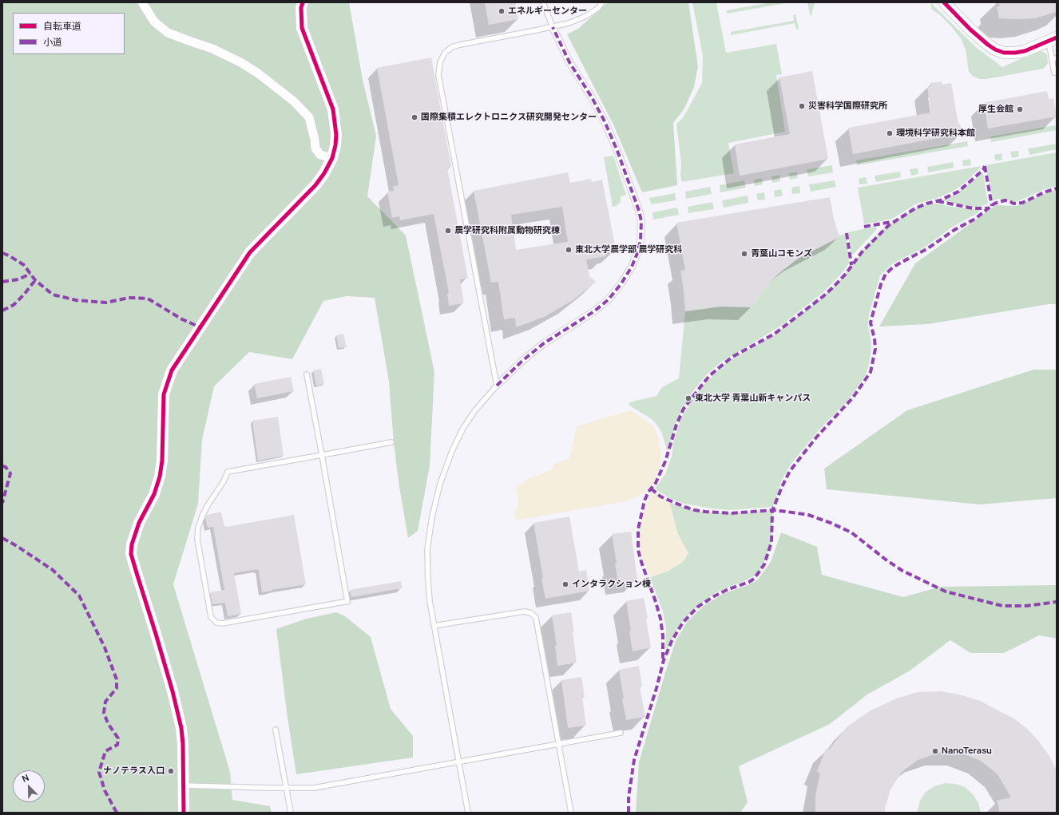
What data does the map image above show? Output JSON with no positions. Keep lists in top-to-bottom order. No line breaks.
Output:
{"places":["エネルギーセンター","災害科学国際研究所","厚生会館","国際集積エレクトロニクス研究開発センター","環境科学研究科本館","農学研究科附属動物研究棟","東北大学農学部 農学研究科","青葉山コモンズ","東北大学 青葉山新キャンパス","インタラクション棟","NanoTerasu","ナノテラス入口"],"legend":["自転車道","小道"],"north":"top left"}
